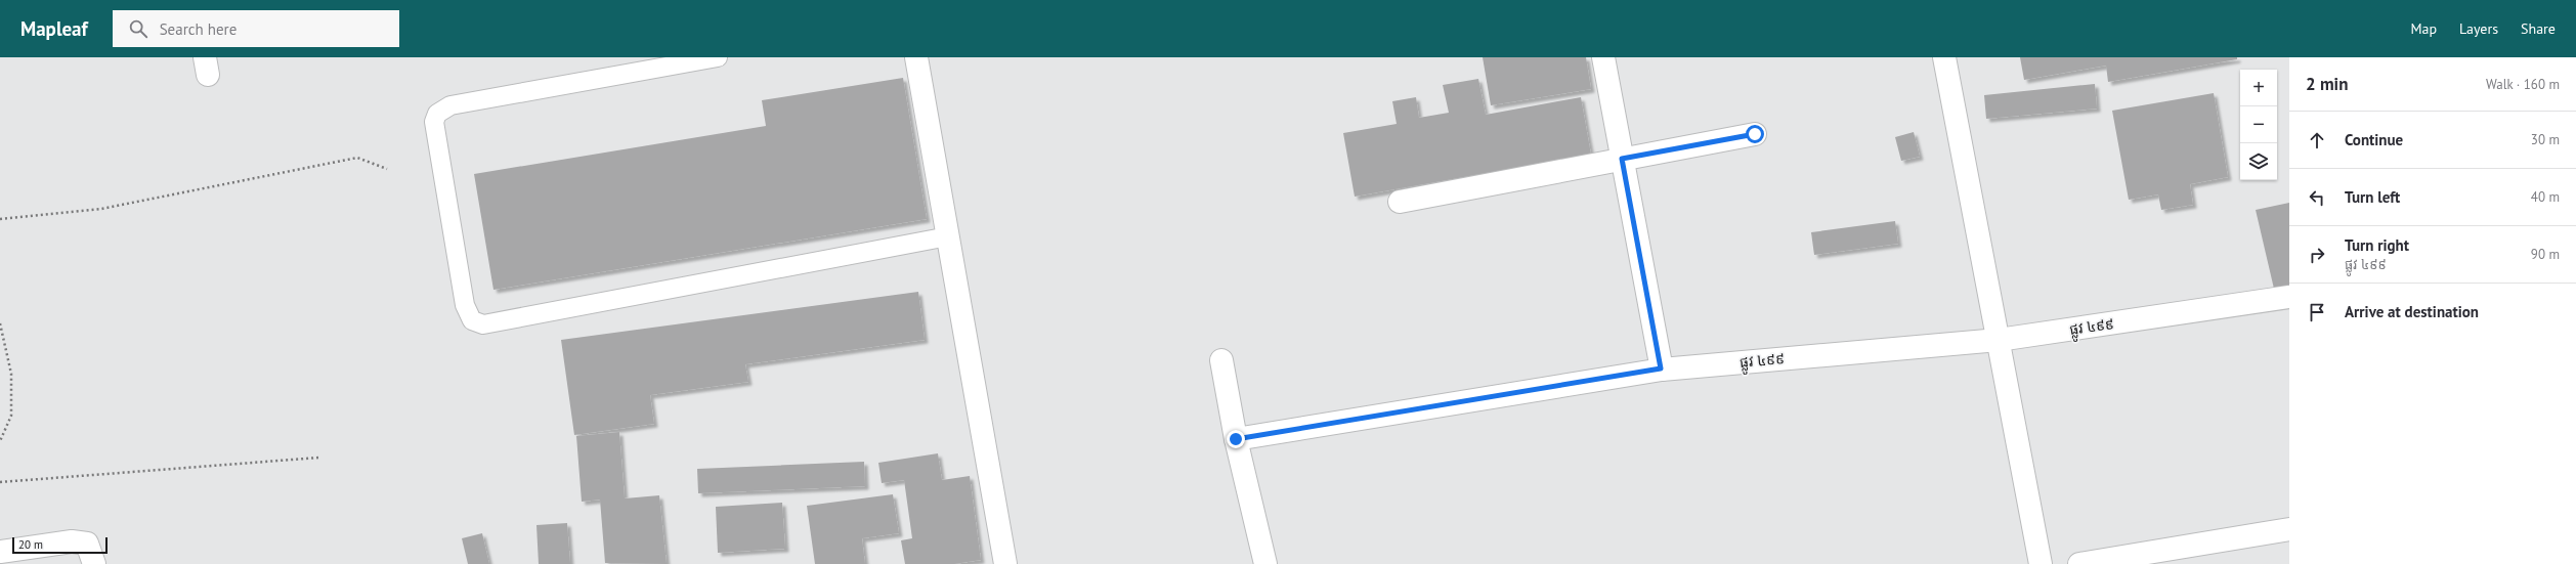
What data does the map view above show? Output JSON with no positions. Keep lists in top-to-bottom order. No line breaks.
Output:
{"streets":{"street":["ផ្លូវ ៤៩៩"]},"scale_bar":"20 m","page":{"header":"Mapleaf","search":"Search here","nav":["Map","Layers","Share"],"heading":["2 min","Walk · 160 m"],"map_buttons":["+","−"],"list":[["Continue","30 m"],["Turn left","40 m"],["Turn right","ផ្លូវ ៤៩៩","90 m"],"Arrive at destination"],"scale":"20 m"}}
